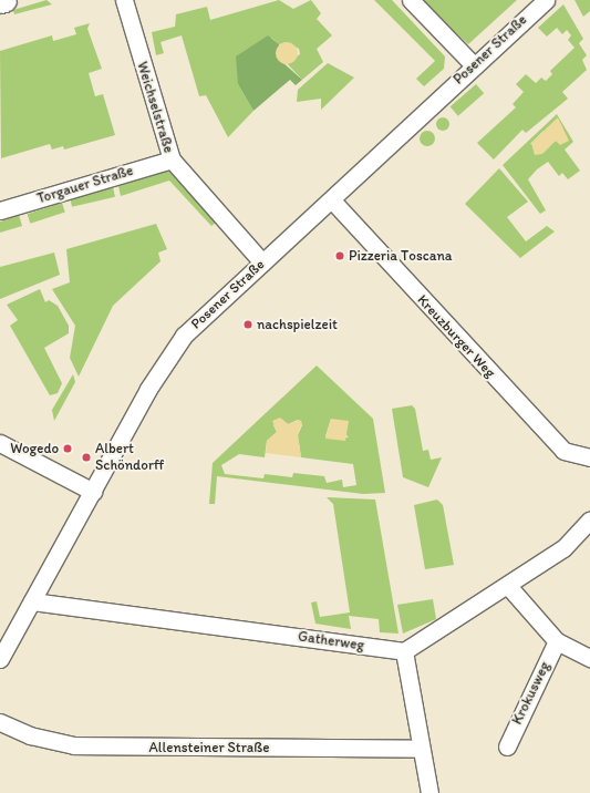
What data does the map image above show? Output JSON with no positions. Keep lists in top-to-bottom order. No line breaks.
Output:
{"streets":{"street":["Posener Straße","Weichselstraße","Torgauer Straße","Kreuzburger Weg","Gatherweg","Krokusweg","Allensteiner Straße"]},"crossings":[["Posener Straße","Weichselstraße"],["Posener Straße","Kreuzburger Weg"],["Posener Straße","Gatherweg"],["Weichselstraße","Torgauer Straße"]],"places":["Pizzeria Toscana","nachspielzeit","Wogedo","Albert Schöndorff"]}
